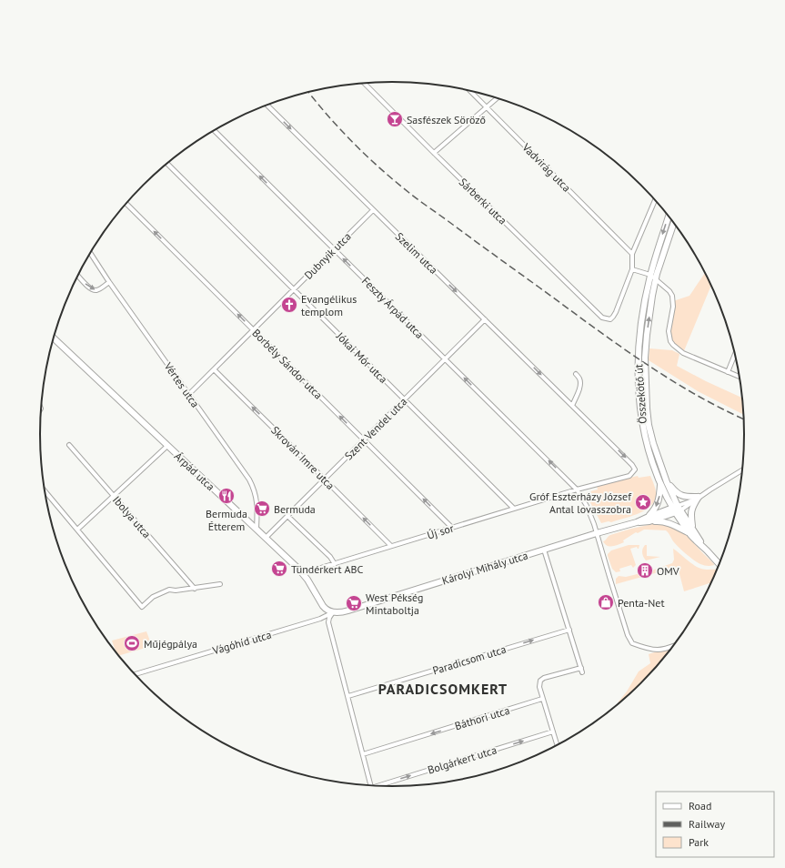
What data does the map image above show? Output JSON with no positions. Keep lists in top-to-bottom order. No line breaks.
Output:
{"streets":{"street":["Vadvirág utca","Sárberki utca","Szelim utca","Dubnyik utca","Feszty Árpád utca","Jókai Mór utca","Borbély Sándor utca","Vértes utca","Összekötő út","Szent Vendel utca","Skrován Imre utca","Árpád utca","Ibolya utca","Új sor","Károlyi Mihály utca","Vágóhíd utca","Paradicsom utca","Báthori utca","Bolgárkert utca"]},"crossings":[["Szelim utca","Dubnyik utca"],["Szelim utca","Szent Vendel utca"],["Szelim utca","Új sor"],["Dubnyik utca","Feszty Árpád utca"],["Dubnyik utca","Jókai Mór utca"],["Dubnyik utca","Borbély Sándor utca"],["Dubnyik utca","Vértes utca"],["Dubnyik utca","Skrován Imre utca"],["Feszty Árpád utca","Szent Vendel utca"],["Feszty Árpád utca","Új sor"],["Feszty Árpád utca","Károlyi Mihály utca"],["Jókai Mór utca","Szent Vendel utca"],["Jókai Mór utca","Új sor"],["Borbély Sándor utca","Szent Vendel utca"],["Borbély Sándor utca","Új sor"],["Vértes utca","Árpád utca"],["Összekötő út","Károlyi Mihály utca"],["Szent Vendel utca","Skrován Imre utca"],["Szent Vendel utca","Árpád utca"],["Skrován Imre utca","Új sor"],["Árpád utca","Új sor"],["Árpád utca","Károlyi Mihály utca"],["Árpád utca","Vágóhíd utca"],["Károlyi Mihály utca","Vágóhíd utca"]],"one_way":["Szelim utca","Feszty Árpád utca","Borbély Sándor utca","Skrován Imre utca","Paradicsom utca","Báthori utca","Bolgárkert utca"],"districts":["PARADICSOMKERT"],"places":{"bar":["Sasfészek Söröző"],"church":["Evangélikus templom"],"restaurant":["Bermuda Étterem"],"place":["Gróf Eszterházy József Antal lovasszobra"],"supermarket":["Bermuda","Tündérkert ABC","West Pékség Mintaboltja"],"building":["OMV"],"shop":["Penta-Net"],"sports":["Műjégpálya"]},"legend":["Road","Railway","Park"]}
